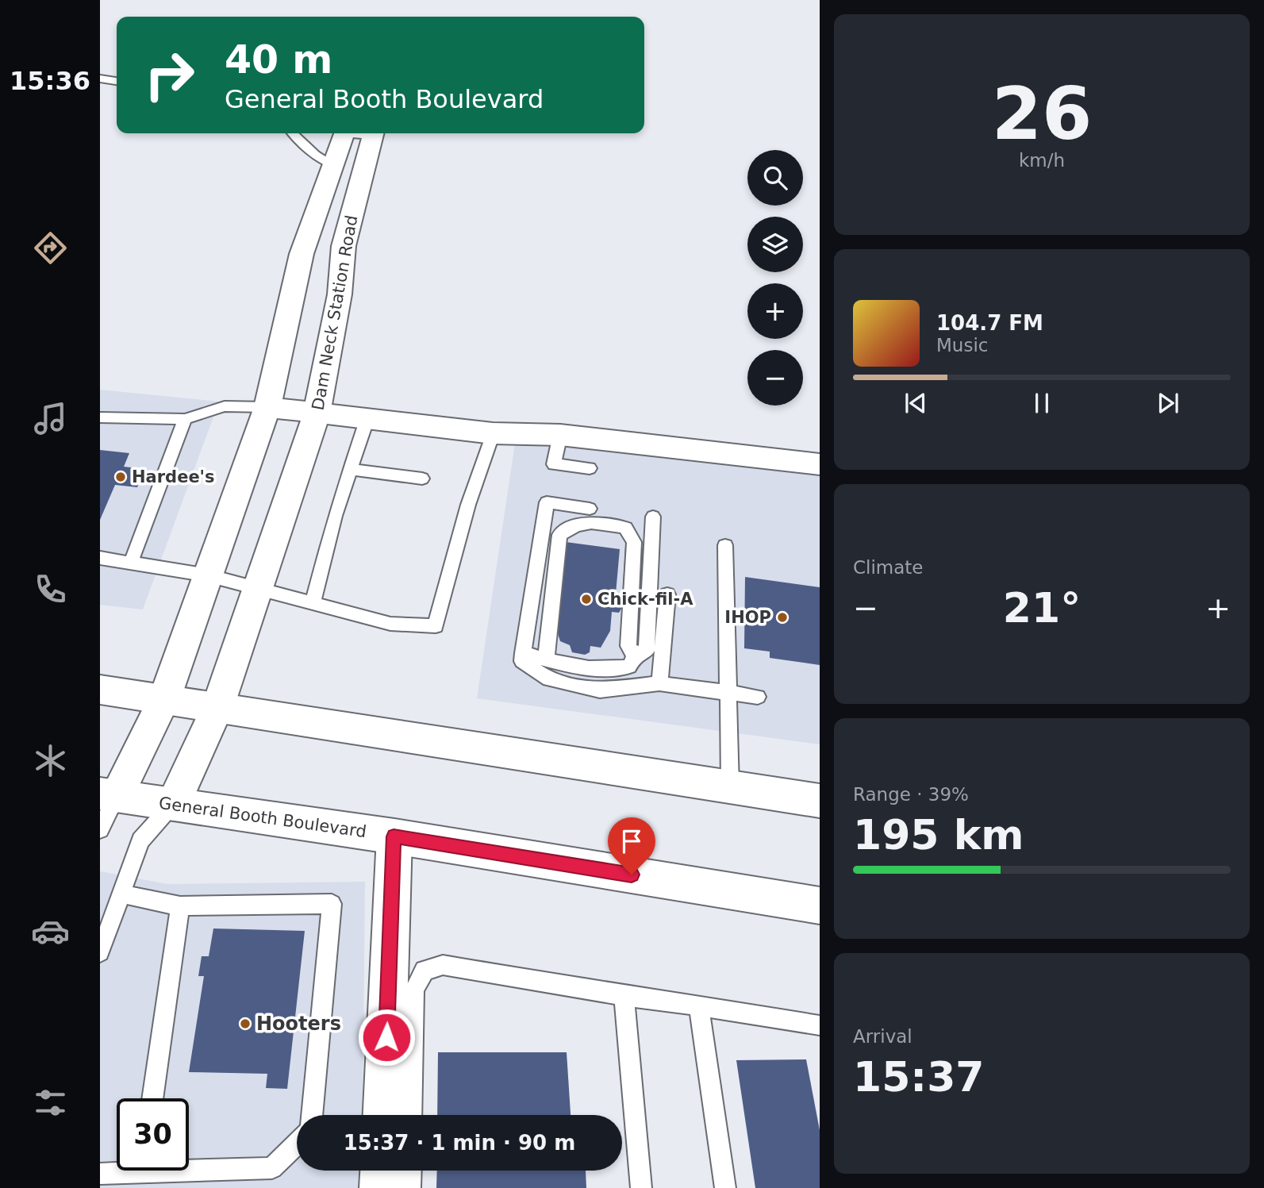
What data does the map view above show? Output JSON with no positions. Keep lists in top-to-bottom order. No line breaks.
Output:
{"streets":{"main road":["Dam Neck Station Road","General Booth Boulevard"]},"crossings":[["Dam Neck Station Road","General Booth Boulevard"]],"places":["Hardee's","Chick-fil-A","IHOP","Hooters"],"page":{"tabs":"15:36","tile":[["26","km/h"],"Climate",["Range · 39%","195 km"],["Arrival","15:37"]],"turn":["40 m","General Booth Boulevard"],"map_buttons":["+","−"],"song":["104.7 FM","Music"],"heat":["−","21°","+"],"limit":"30","trip":"15:37 · 1 min · 90 m"}}
